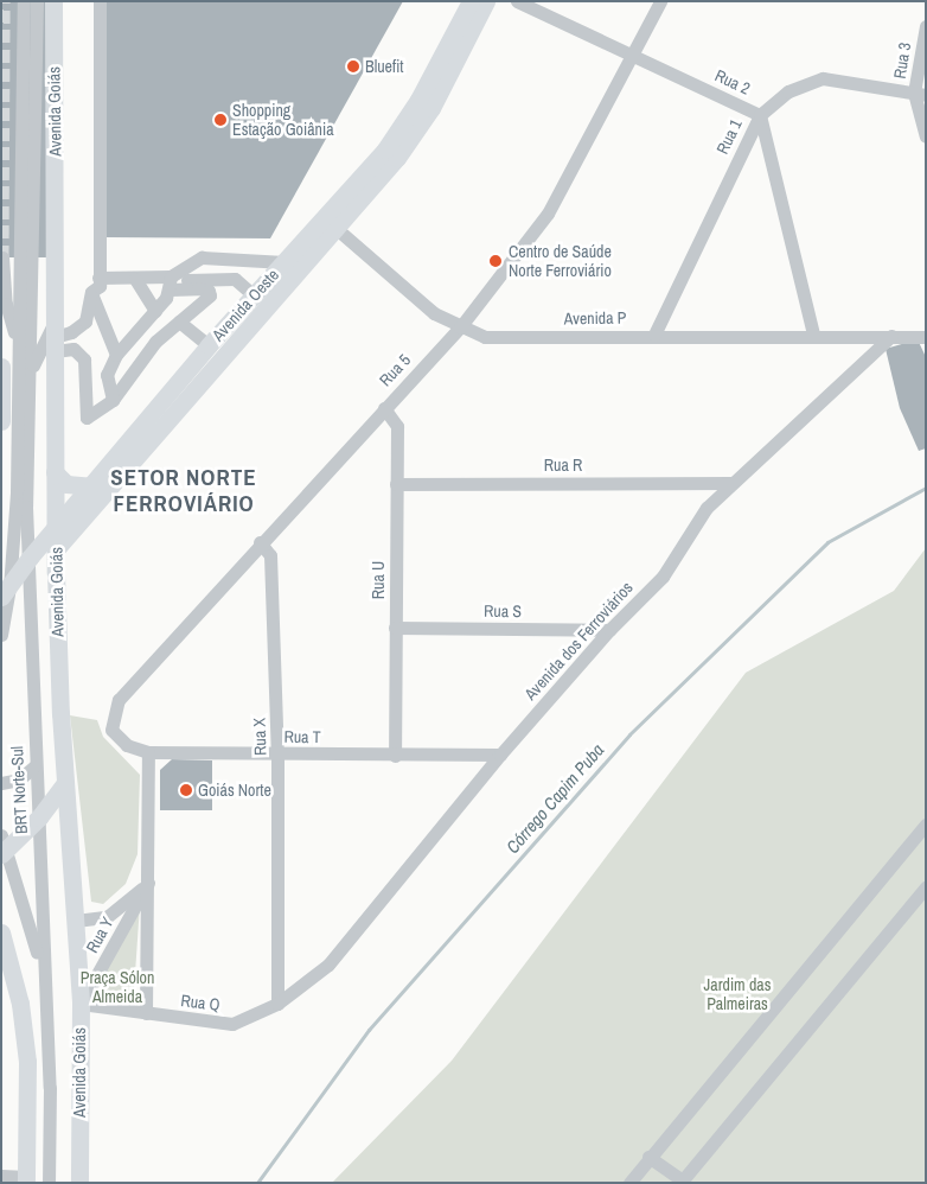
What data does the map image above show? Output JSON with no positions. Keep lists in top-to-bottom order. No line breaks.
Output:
{"streets":{"main road":["Avenida Goiás","Avenida Oeste"],"street":["Rua 3","Rua 2","Rua 1","Avenida P","Rua 5","Rua R","Rua U","Rua S","Avenida dos Ferroviários","Rua X","Rua T","BRT Norte-Sul","Rua Y","Rua Q"]},"crossings":[["Rua 3","Rua 1"],["Rua 2","Rua 1"],["Rua 2","Avenida P"],["Rua 2","Rua 5"],["Avenida Goiás","Avenida Oeste"],["Avenida Goiás","Rua Y"],["Avenida Goiás","Rua Q"],["Rua 1","Avenida P"],["Avenida Oeste","Avenida P"],["Avenida Oeste","BRT Norte-Sul"],["Avenida P","Rua 5"],["Avenida P","Avenida dos Ferroviários"],["Rua 5","Rua U"],["Rua 5","Rua X"],["Rua 5","Rua T"],["Rua R","Rua U"],["Rua R","Avenida dos Ferroviários"],["Rua U","Rua S"],["Rua U","Rua T"],["Rua S","Avenida dos Ferroviários"],["Avenida dos Ferroviários","Rua X"],["Avenida dos Ferroviários","Rua T"],["Avenida dos Ferroviários","Rua Q"],["Rua X","Rua T"],["Rua X","Rua Q"],["Rua T","Rua Y"],["Rua Y","Rua Q"]],"districts":["SETOR NORTE FERROVIÁRIO"],"water":["Córrego Capim Puba"],"parks":["Praça Sólon Almeida","Jardim das Palmeiras"],"places":["Bluefit","Shopping Estação Goiânia","Centro de Saúde Norte Ferroviário","Goiás Norte"]}
